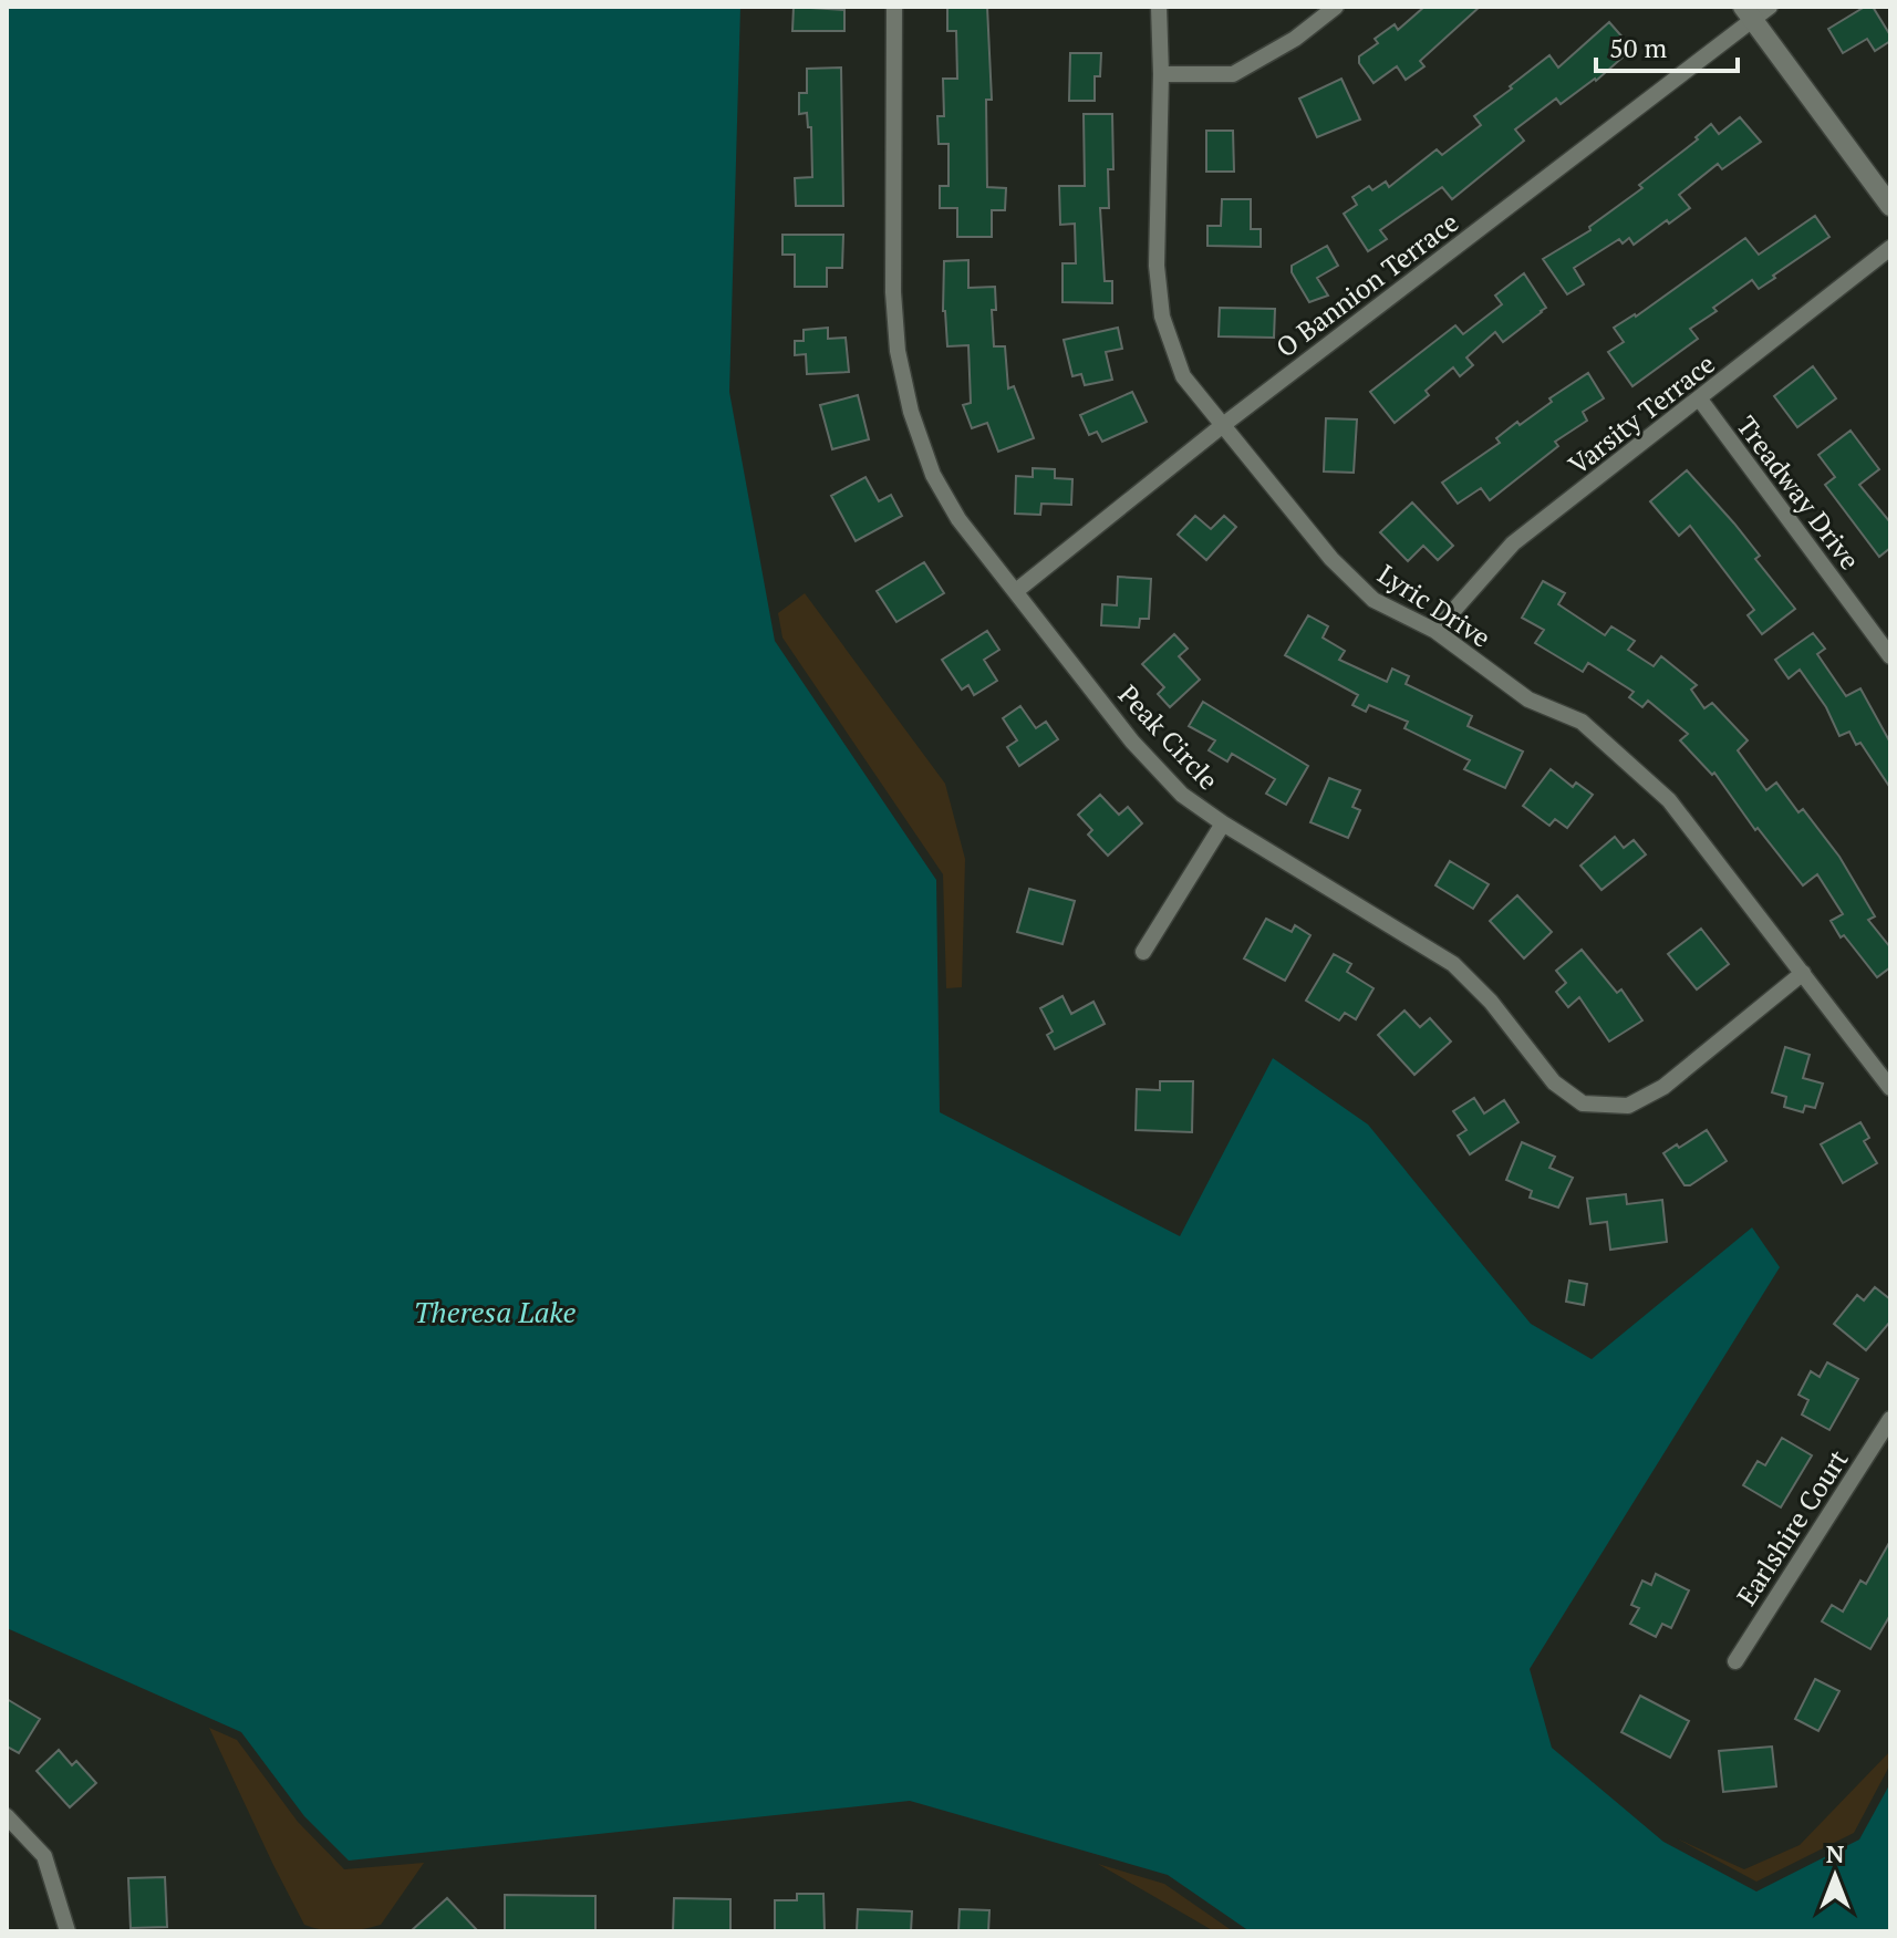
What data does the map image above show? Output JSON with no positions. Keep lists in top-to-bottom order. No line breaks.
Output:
{"streets":{"street":["O Bannion Terrace","Varsity Terrace","Treadway Drive","Lyric Drive","Peak Circle","Earlshire Court"]},"crossings":[["O Bannion Terrace","Lyric Drive"],["O Bannion Terrace","Peak Circle"],["Varsity Terrace","Treadway Drive"],["Varsity Terrace","Lyric Drive"],["Lyric Drive","Peak Circle"]],"water":["Theresa Lake"],"scale_bar":"50 m","north":"top"}
